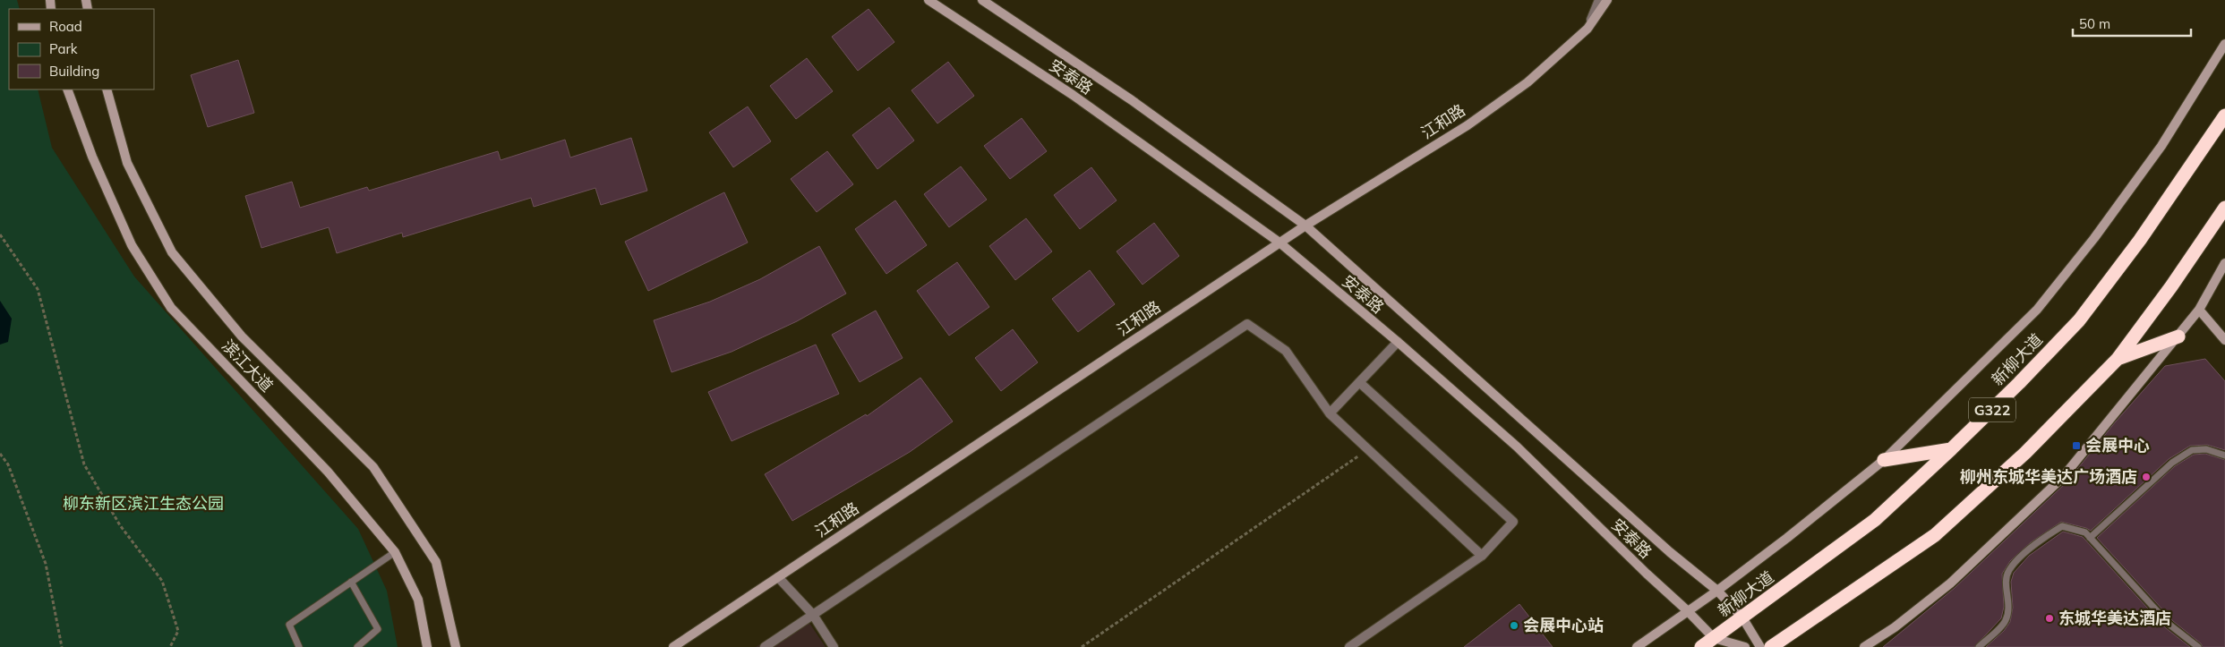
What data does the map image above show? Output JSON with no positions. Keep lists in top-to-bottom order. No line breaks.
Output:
{"streets":{"highway":["新柳大道","G322"],"main road":["安泰路","江和路","滨江大道"]},"crossings":[["安泰路","江和路"],["安泰路","新柳大道"]],"parks":["柳东新区滨江生态公园"],"places":{"transit":["会展中心"],"other":["柳州东城华美达广场酒店","东城华美达酒店","会展中心站"]},"legend":["Road","Park","Building"],"scale_bar":"50 m"}
